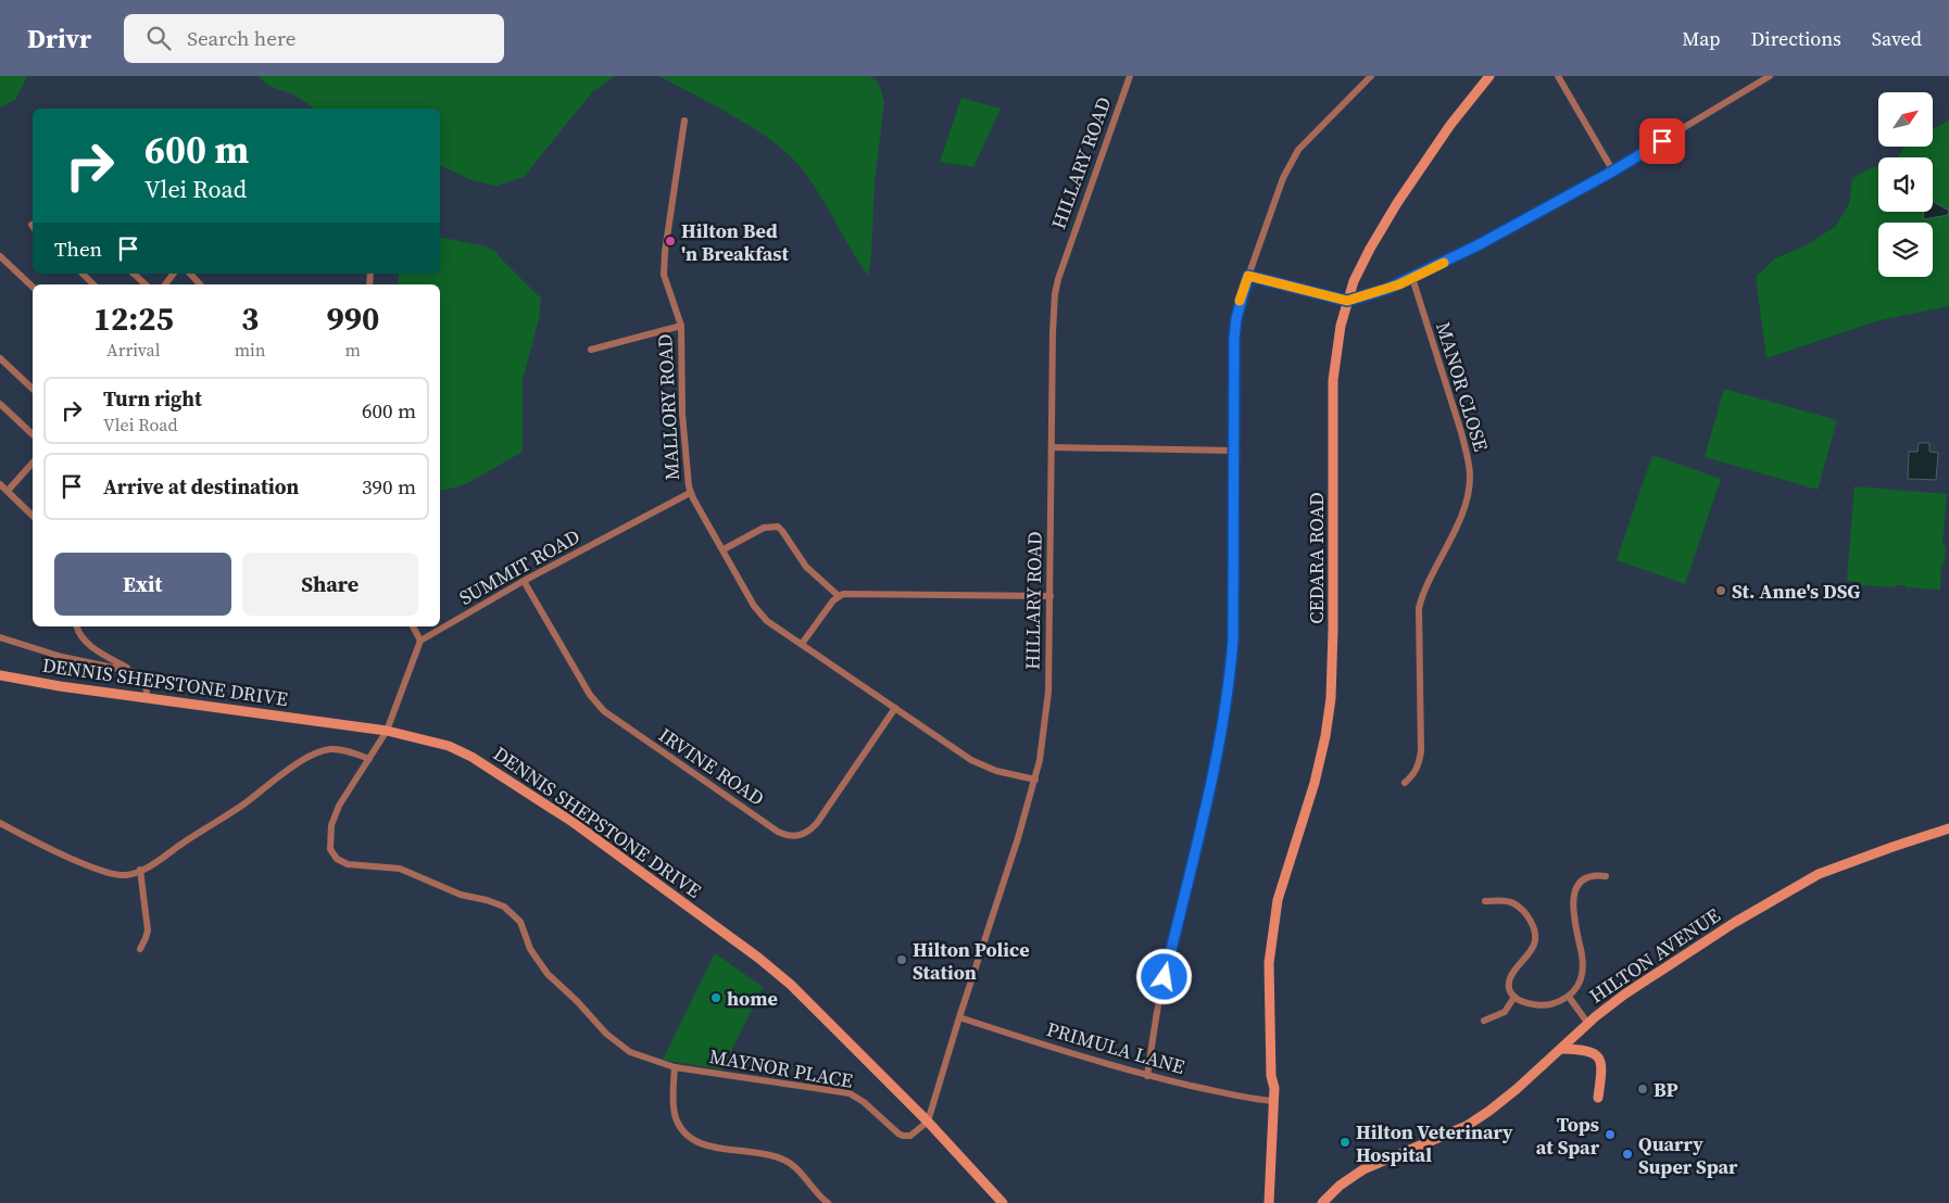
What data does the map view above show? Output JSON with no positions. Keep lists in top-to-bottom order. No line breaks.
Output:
{"streets":{"street":["HILLARY ROAD","MANOR CLOSE","MALLORY ROAD","CEDARA ROAD","SUMMIT ROAD","DENNIS SHEPSTONE DRIVE","IRVINE ROAD","HILTON AVENUE","PRIMULA LANE","MAYNOR PLACE"]},"crossings":[["HILLARY ROAD","MALLORY ROAD"],["HILLARY ROAD","DENNIS SHEPSTONE DRIVE"],["HILLARY ROAD","PRIMULA LANE"],["HILLARY ROAD","MAYNOR PLACE"],["MALLORY ROAD","SUMMIT ROAD"],["MALLORY ROAD","IRVINE ROAD"],["CEDARA ROAD","PRIMULA LANE"],["SUMMIT ROAD","IRVINE ROAD"],["DENNIS SHEPSTONE DRIVE","MAYNOR PLACE"]],"places":["Hilton Bed 'n Breakfast","St. Anne's DSG","Hilton Police Station","home","BP","Tops at Spar","Hilton Veterinary Hospital","Quarry Super Spar"],"north":"top right","page":{"header":"Drivr","search":"Search here","nav":["Map","Directions","Saved"],"turn":["600 m","Vlei Road"],"then":"Then","eta":["12:25","Arrival","3","min","990","m"],"list":[{"name":"Turn right","note":"Vlei Road","value":"600 m"},{"name":"Arrive at destination","value":"390 m"}],"buttons":["Exit","Share"]}}
